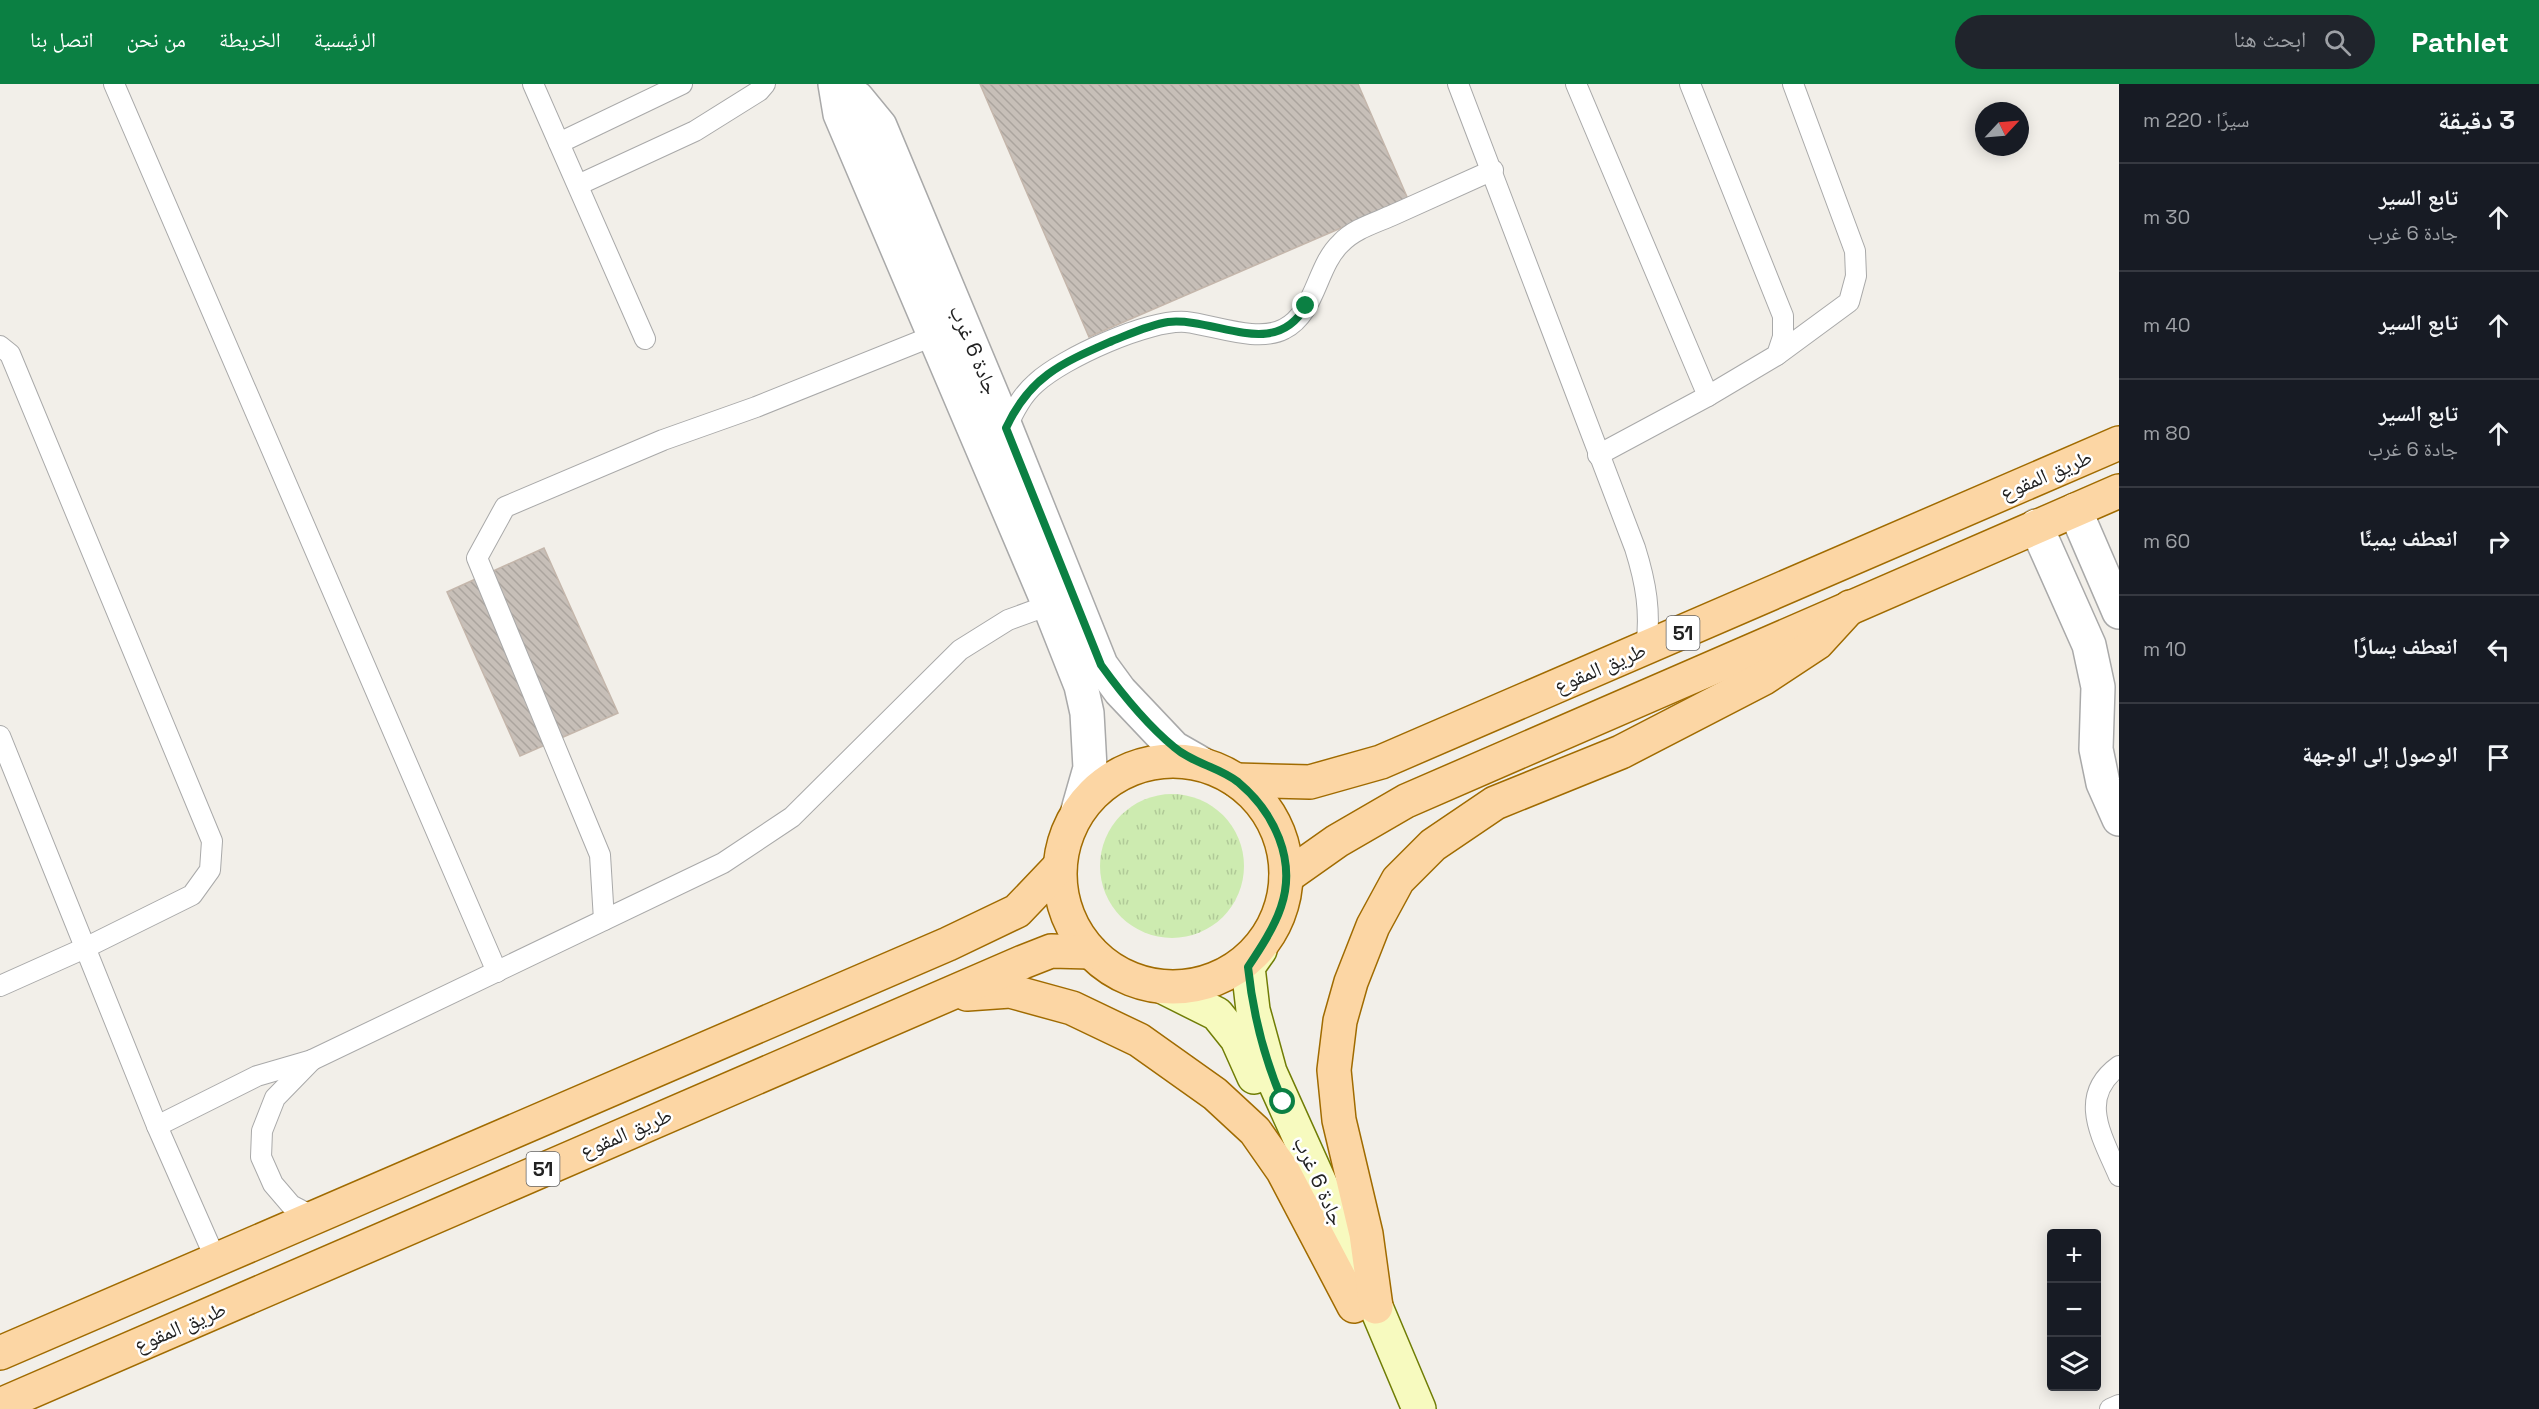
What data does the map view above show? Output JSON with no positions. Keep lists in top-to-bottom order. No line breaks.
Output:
{"streets":{"main road":["جادة 6 غرب","طريق المقوع","51"]},"crossings":[["جادة 6 غرب","51"],["طريق المقوع","51"]],"north":"top right","page":{"header":"Pathlet","search":"ابحث هنا","nav":["الرئيسية","الخريطة","من نحن","اتصل بنا"],"heading":["3 دقيقة","سيرًا · 220 m"],"list":[["تابع السير","جادة 6 غرب","30 m"],["تابع السير","40 m"],["تابع السير","جادة 6 غرب","80 m"],["انعطف يمينًا","60 m"],["انعطف يسارًا","10 m"],"الوصول إلى الوجهة"],"map_buttons":["+","−"]}}
